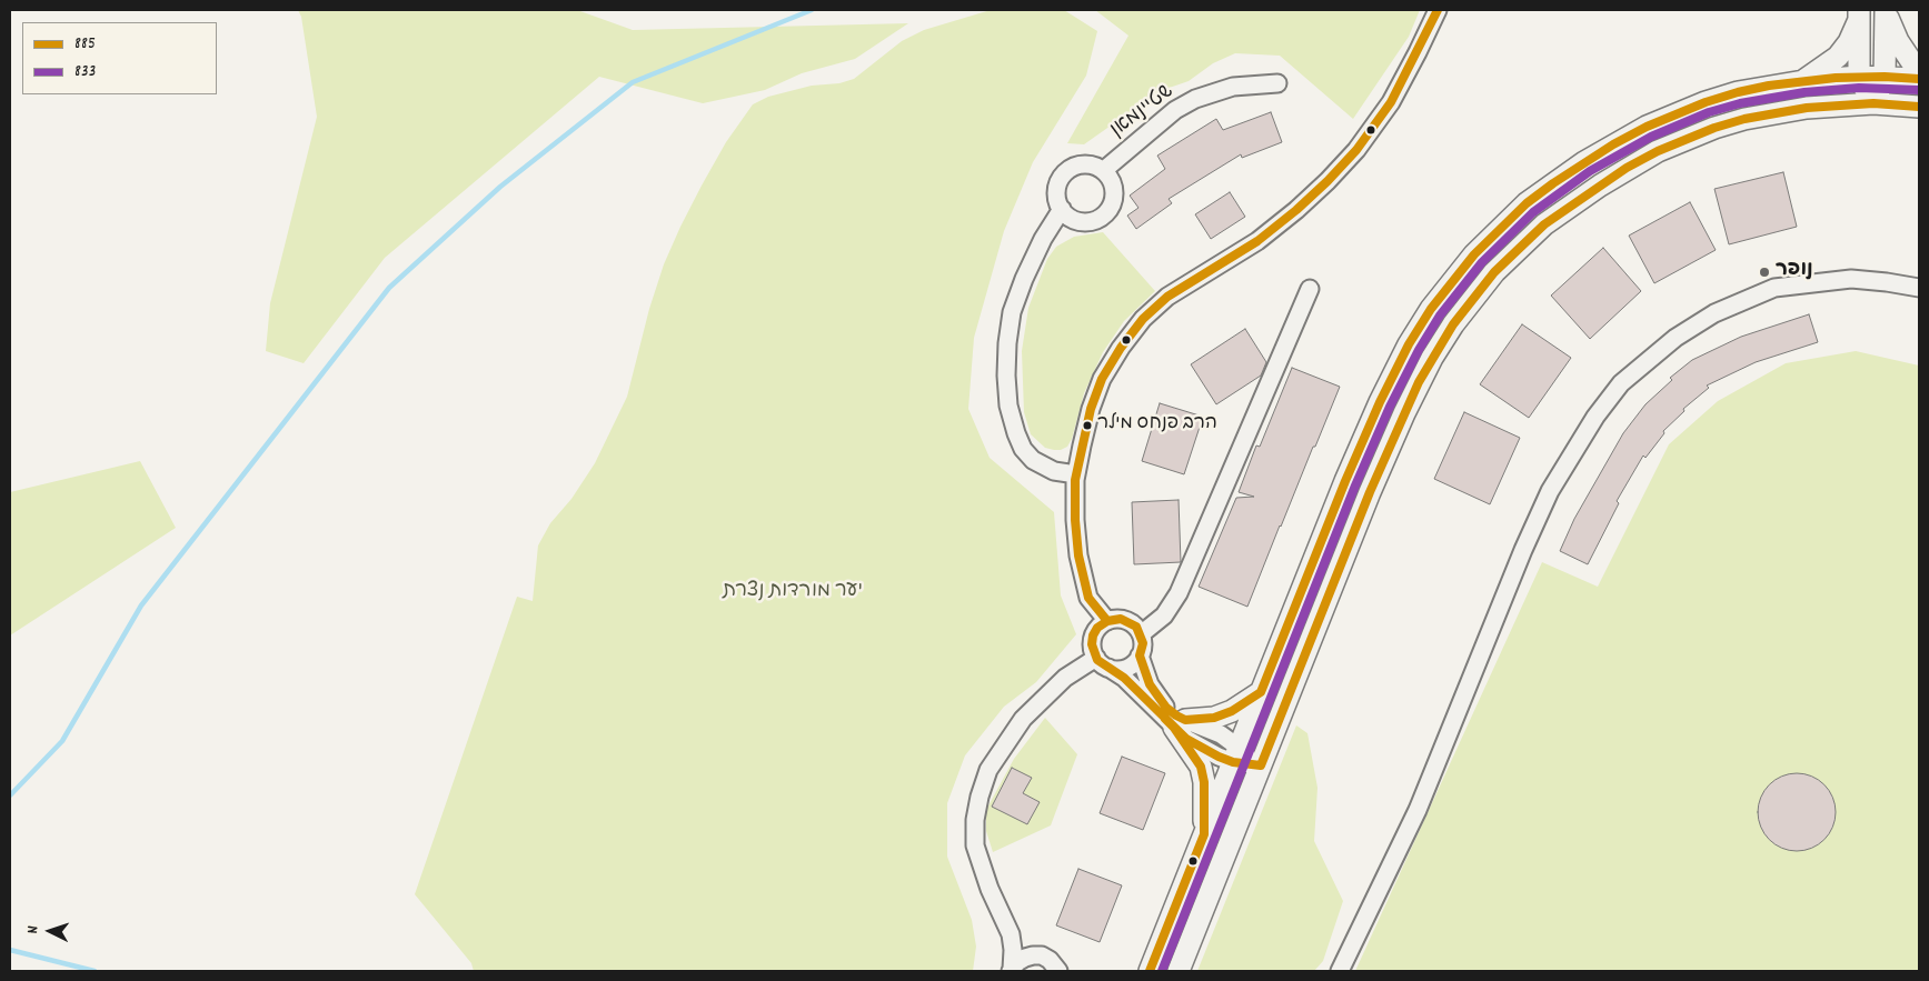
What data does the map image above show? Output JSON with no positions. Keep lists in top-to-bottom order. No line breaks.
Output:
{"streets":{"street":["שטיינמאן"]},"parks":["יער מורדות נצרת"],"places":["נופר","הרב פנחס מילר"],"lines":["transit line 885","transit line 833"],"legend":["885","833"],"north":"left"}
